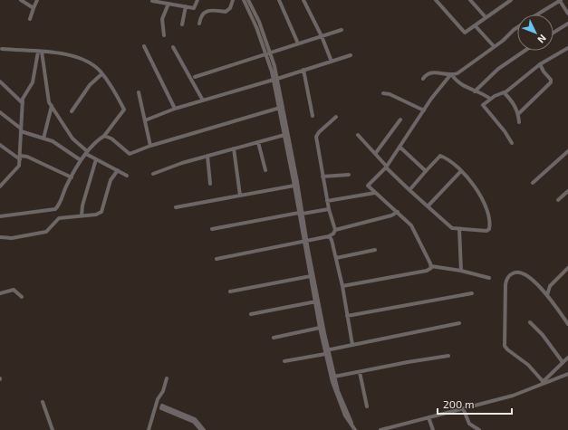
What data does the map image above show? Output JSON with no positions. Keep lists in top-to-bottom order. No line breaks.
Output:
{"scale_bar":"200 m","north":"bottom right"}
